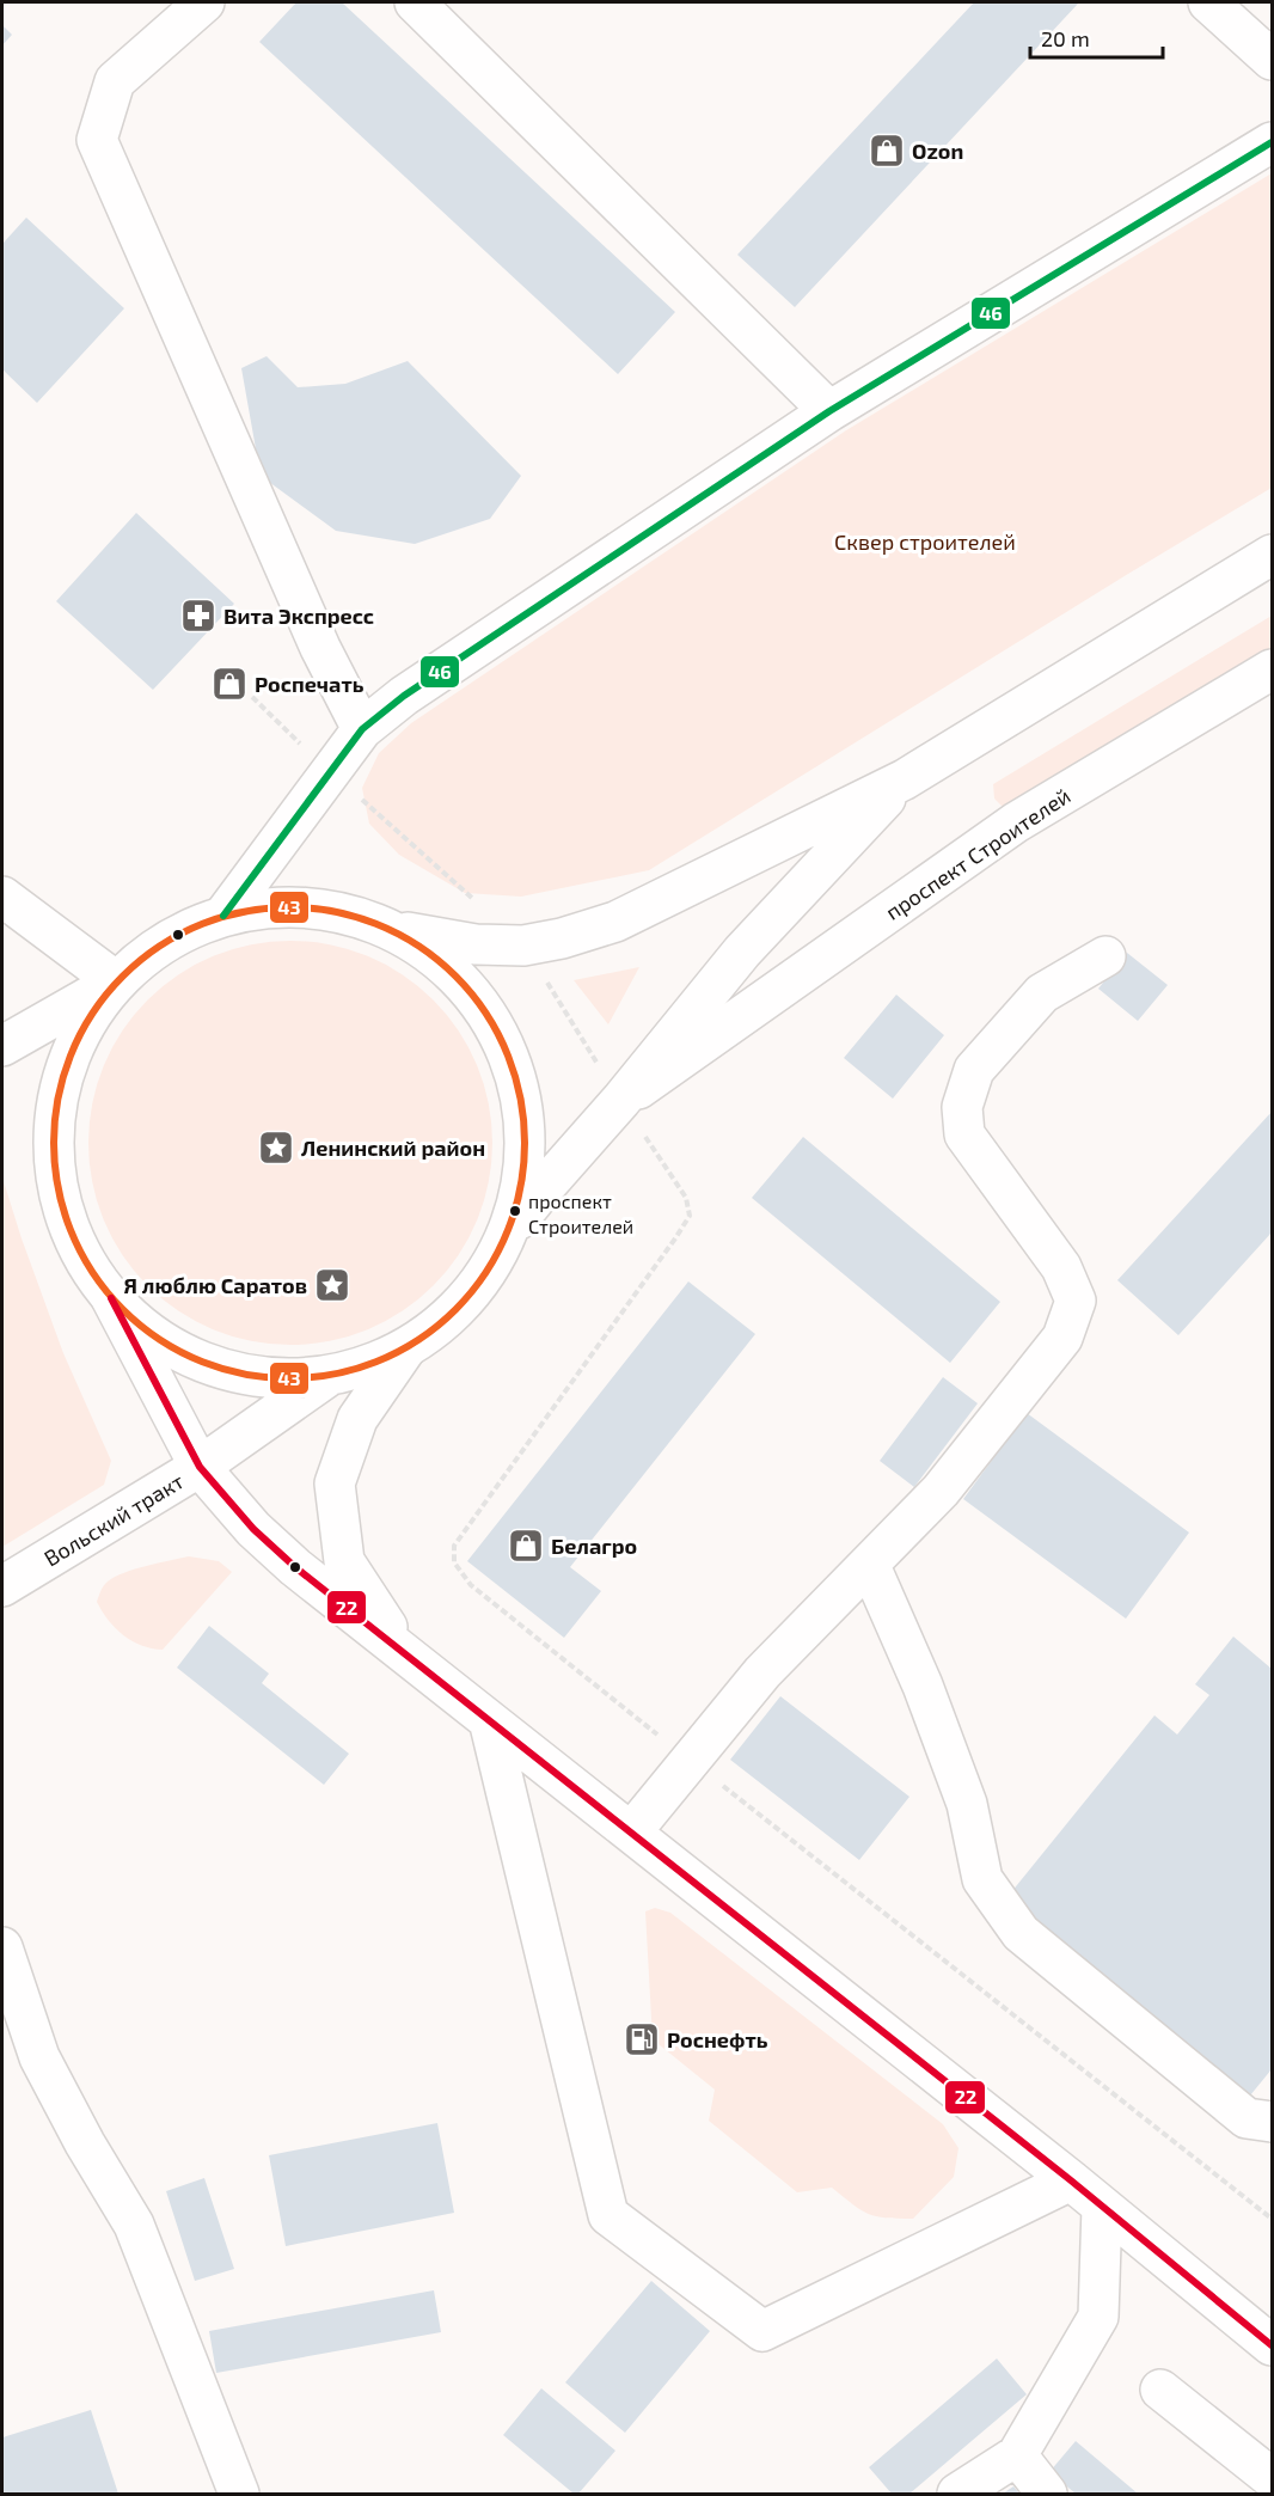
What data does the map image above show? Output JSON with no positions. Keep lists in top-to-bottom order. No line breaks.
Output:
{"streets":{"street":["проспект Строителей","Вольский тракт"]},"parks":["Cквер cтроителей"],"places":{"shop":["Ozon","Роспечать","Белагро"],"pharmacy":["Вита Экспресс"],"place":["Ленинский район","Я люблю Саратов"],"other":["проспект Строителей"],"fuel station":["Роснефть"]},"lines":["transit line 46","transit line 43","transit line 22"],"scale_bar":"20 m"}
